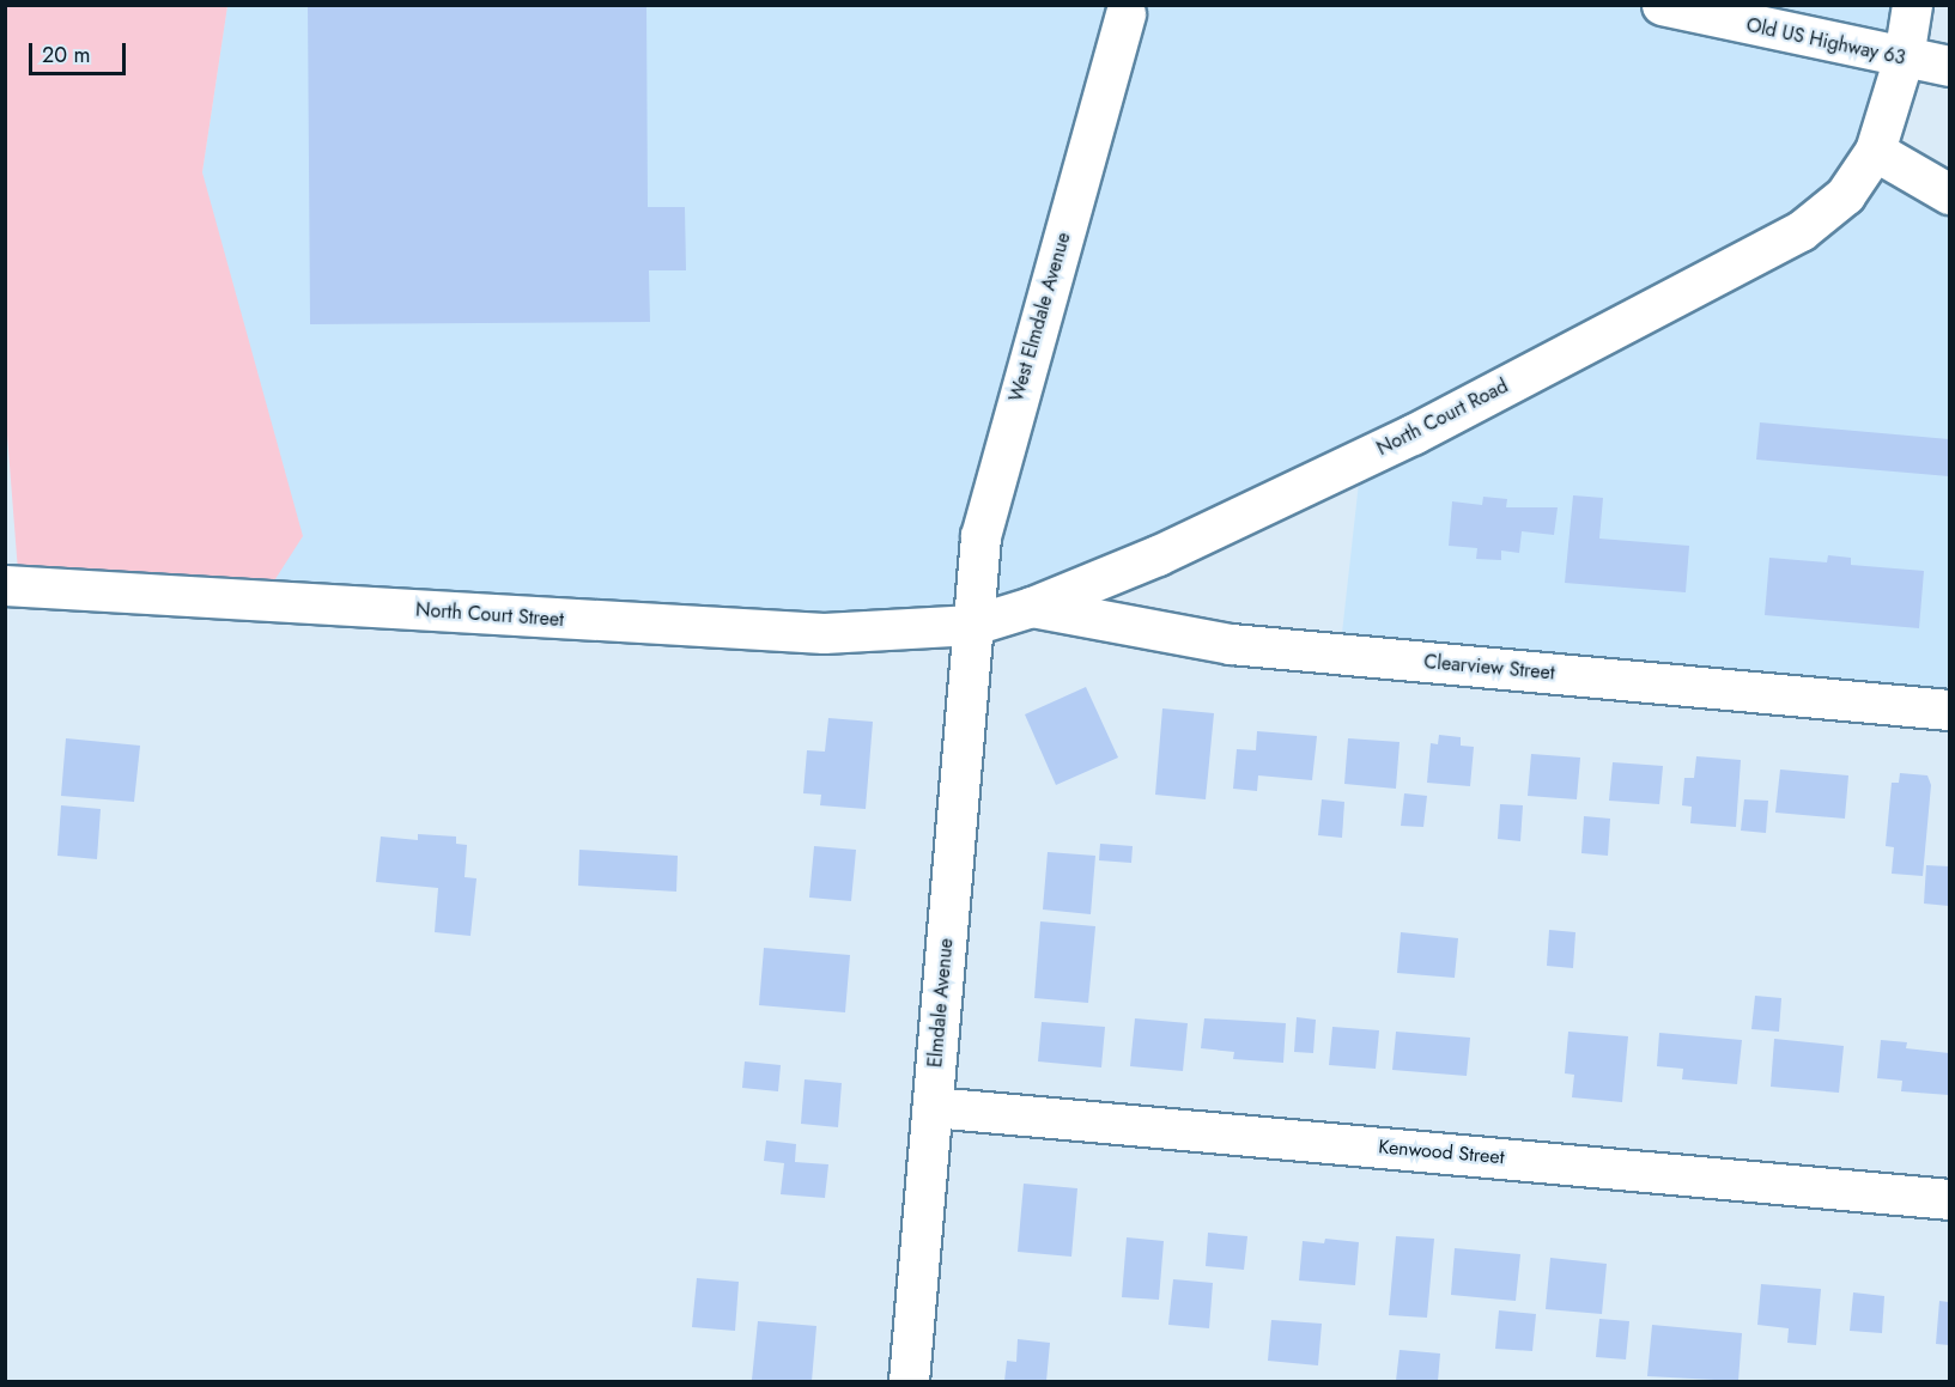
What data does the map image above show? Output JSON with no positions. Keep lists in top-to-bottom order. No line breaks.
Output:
{"streets":{"main road":["Old US Highway 63","West Elmdale Avenue","North Court Road","North Court Street","Clearview Street","Elmdale Avenue","Kenwood Street"]},"crossings":[["Old US Highway 63","North Court Road"],["West Elmdale Avenue","North Court Road"],["West Elmdale Avenue","North Court Street"],["West Elmdale Avenue","Elmdale Avenue"],["North Court Road","North Court Street"],["North Court Road","Clearview Street"],["North Court Road","Elmdale Avenue"],["North Court Street","Elmdale Avenue"],["Elmdale Avenue","Kenwood Street"]],"scale_bar":"20 m"}
